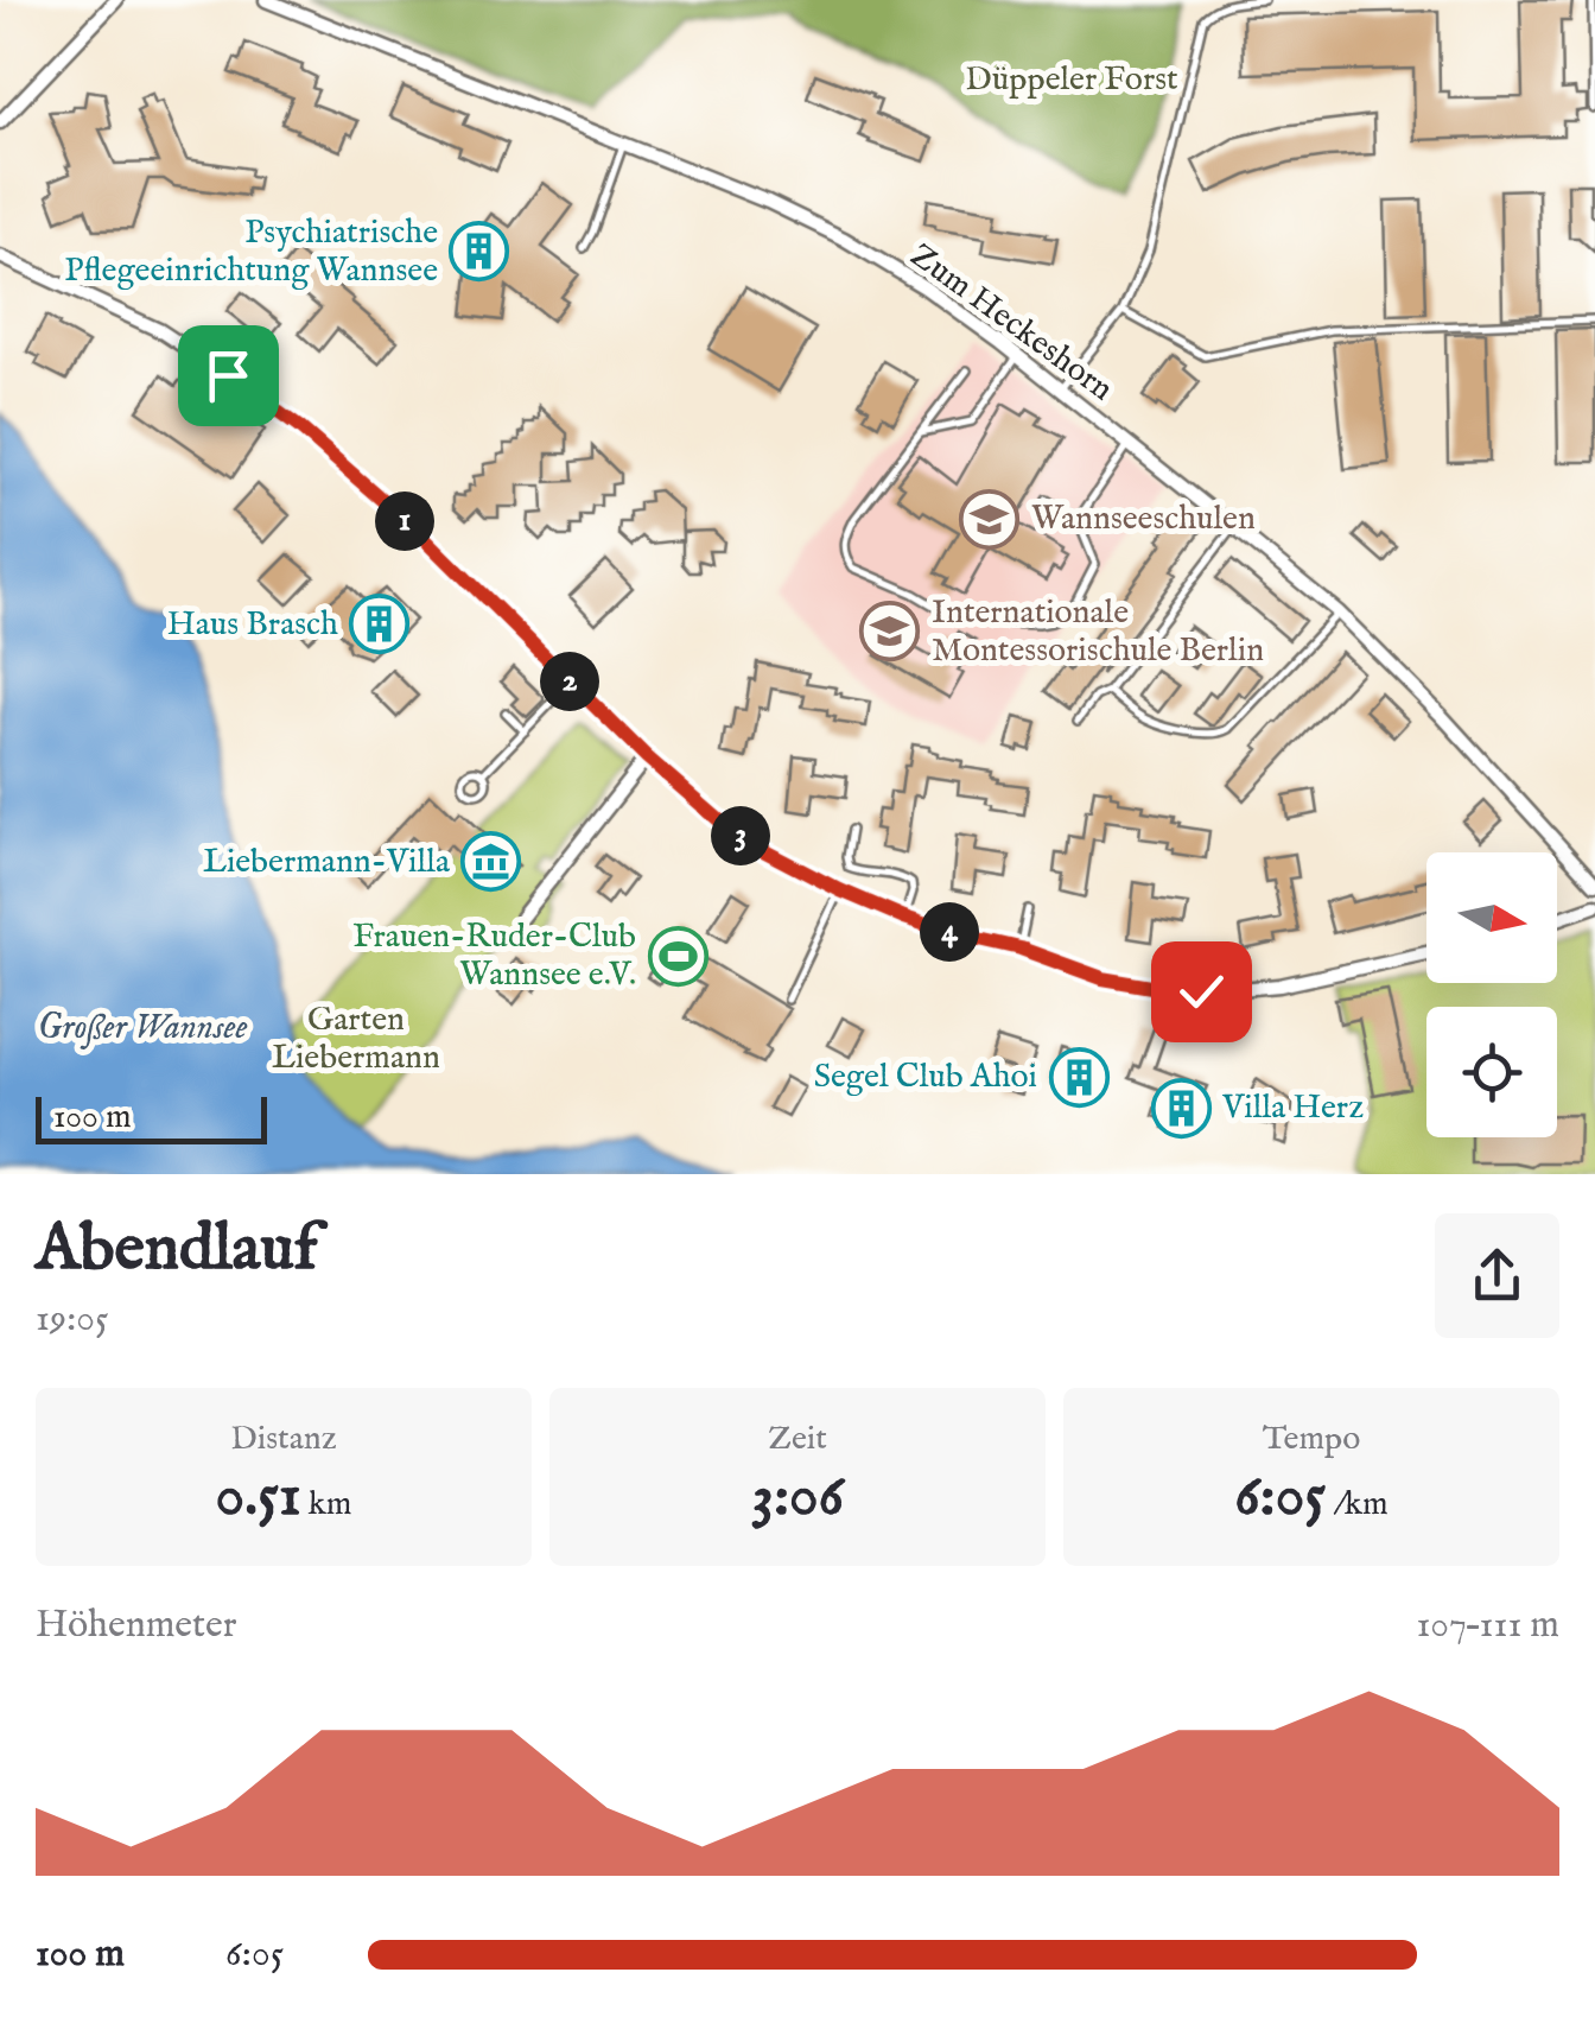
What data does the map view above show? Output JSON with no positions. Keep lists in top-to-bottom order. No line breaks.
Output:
{"streets":{"street":["Zum Heckeshorn"]},"water":["Großer Wannsee"],"parks":["Düppeler Forst","Garten Liebermann"],"places":{"building":["Psychiatrische Pflegeeinrichtung Wannsee","Haus Brasch","Segel Club Ahoi","Villa Herz"],"school or university":["Wannseeschulen","Internationale Montessorischule Berlin"],"museum":["Liebermann-Villa"],"sports":["Frauen-Ruder-Club Wannsee e.V."]},"scale_bar":"100 m","north":"right","page":{"pins":["1","2","3","4"],"scale":"100 m","heading":["Abendlauf","19:05"],"stats":[["Distanz","0.51 km"],["Zeit","3:06"],["Tempo","6:05 /km"]],"chart":["Höhenmeter","107–111 m"],"list":[{"name":"100 m","note":"6:05"}]}}
